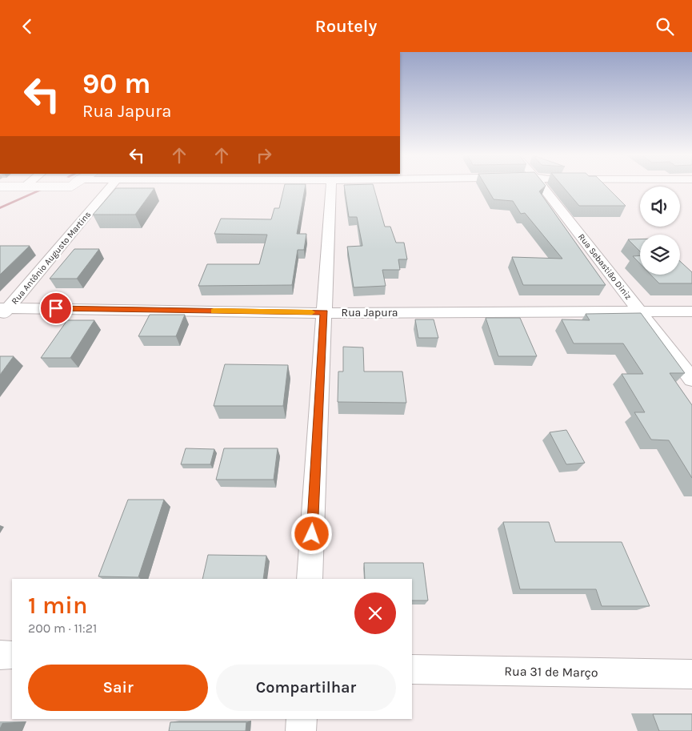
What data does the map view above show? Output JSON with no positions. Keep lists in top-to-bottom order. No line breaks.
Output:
{"streets":{"street":["Rua Antônio Augusto Martins","Rua Sebastião Diniz","Rua Japura","Rua 31 de Março"]},"crossings":[["Rua Antônio Augusto Martins","Rua Japura"],["Rua Sebastião Diniz","Rua Japura"]],"page":{"header":"Routely","turn":["90 m","Rua Japura"],"heading":["1 min","200 m · 11:21"],"buttons":["Sair","Compartilhar"]}}
